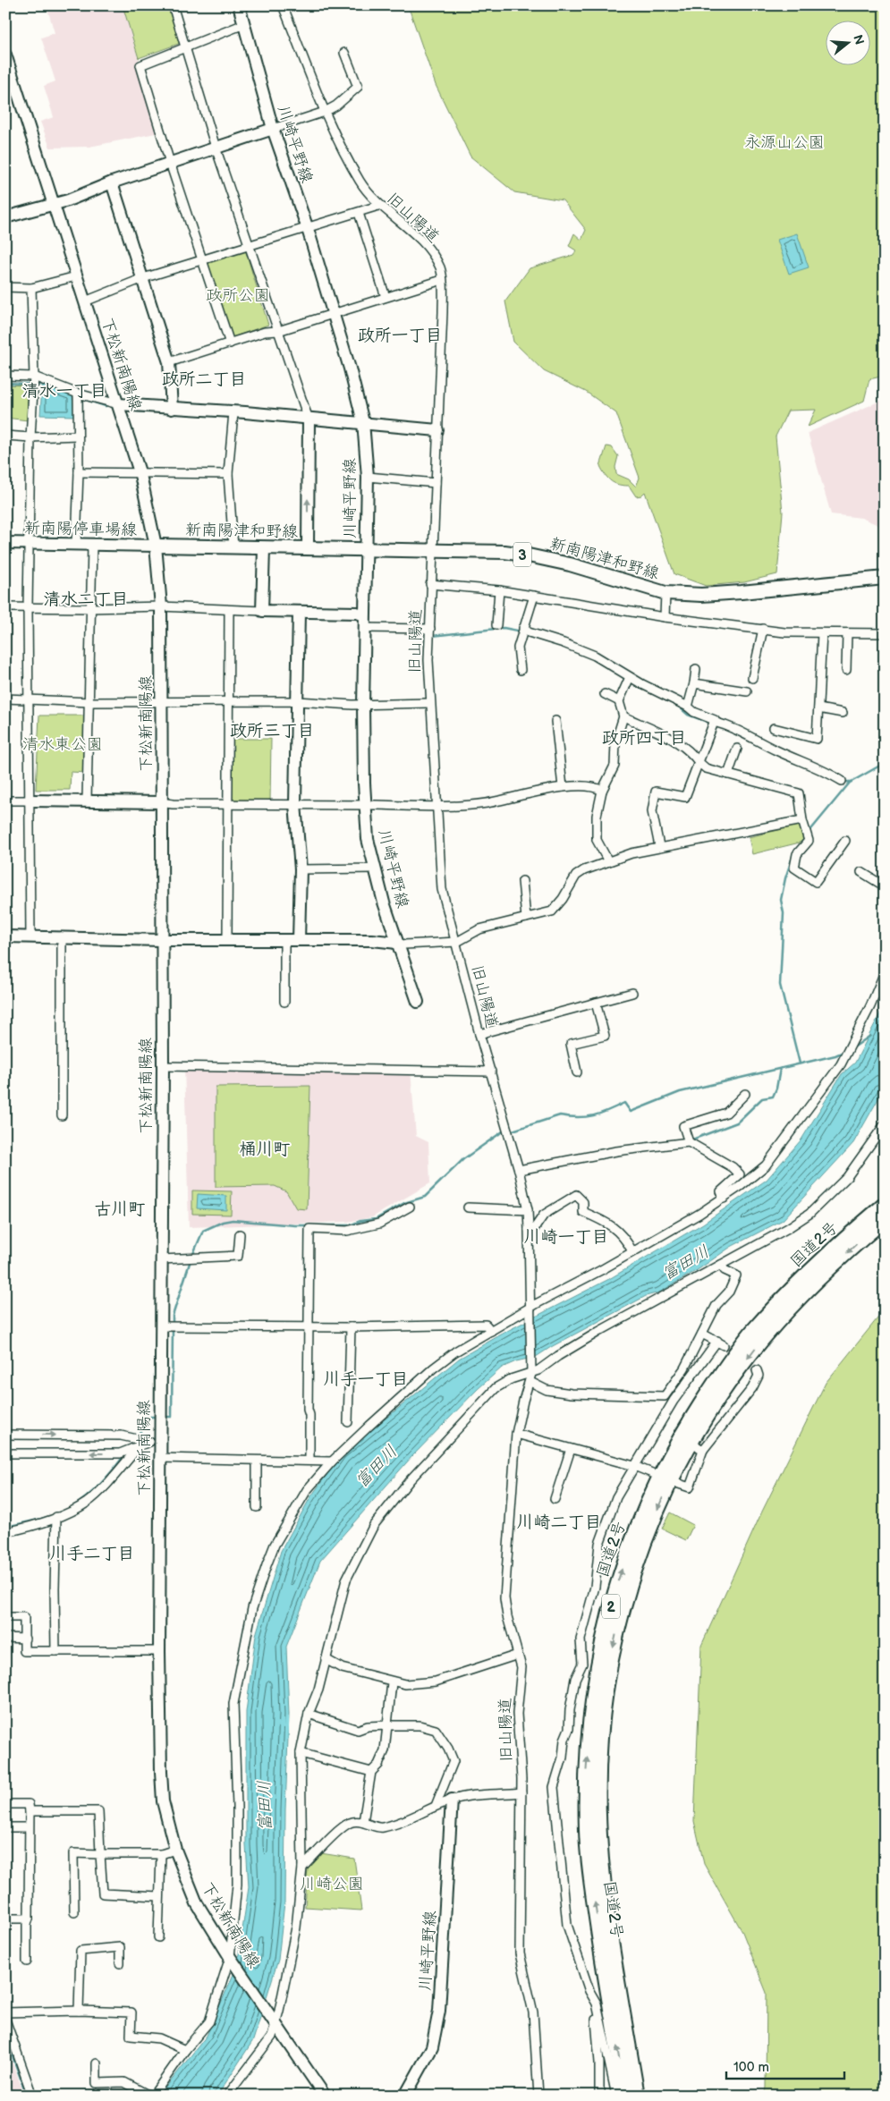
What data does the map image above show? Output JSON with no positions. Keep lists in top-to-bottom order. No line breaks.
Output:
{"streets":{"highway":["国道2号","2"],"main road":["新南陽津和野線","3"],"street":["川崎平野線","旧山陽道","下松新南陽線","新南陽停車場線"]},"crossings":[["川崎平野線","新南陽津和野線"],["旧山陽道","新南陽津和野線"],["下松新南陽線","新南陽停車場線"],["下松新南陽線","新南陽津和野線"],["新南陽停車場線","新南陽津和野線"]],"districts":["政所一丁目","政所二丁目","清水一丁目","清水二丁目","政所三丁目","政所四丁目","桶川町","古川町","川崎一丁目","川手一丁目","川崎二丁目","川手二丁目"],"water":["富田川"],"parks":["永源山公園","政所公園","清水東公園","川崎公園"],"scale_bar":"100 m","north":"right"}
